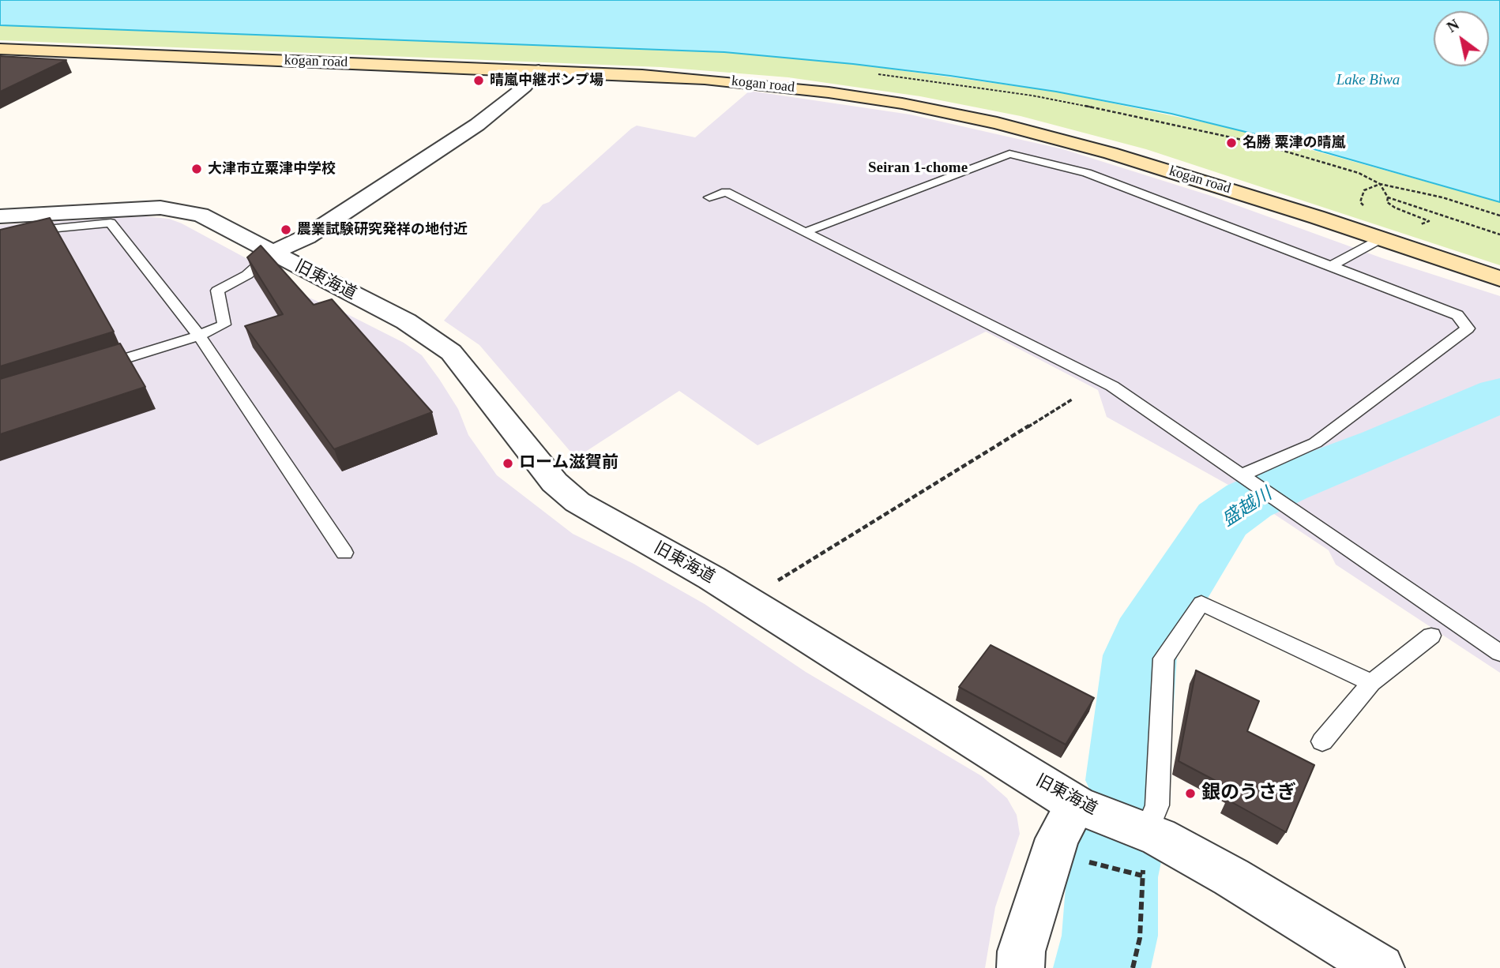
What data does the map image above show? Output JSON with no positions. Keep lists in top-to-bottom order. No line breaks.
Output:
{"streets":{"main road":["kogan road"],"street":["旧東海道"]},"districts":["Seiran 1-chome"],"water":["Lake Biwa","盛越川"],"places":["晴嵐中継ポンプ場","名勝 粟津の晴嵐","大津市立粟津中学校","農業試験研究発祥の地付近","ローム滋賀前","銀のうさぎ"],"north":"top left"}
